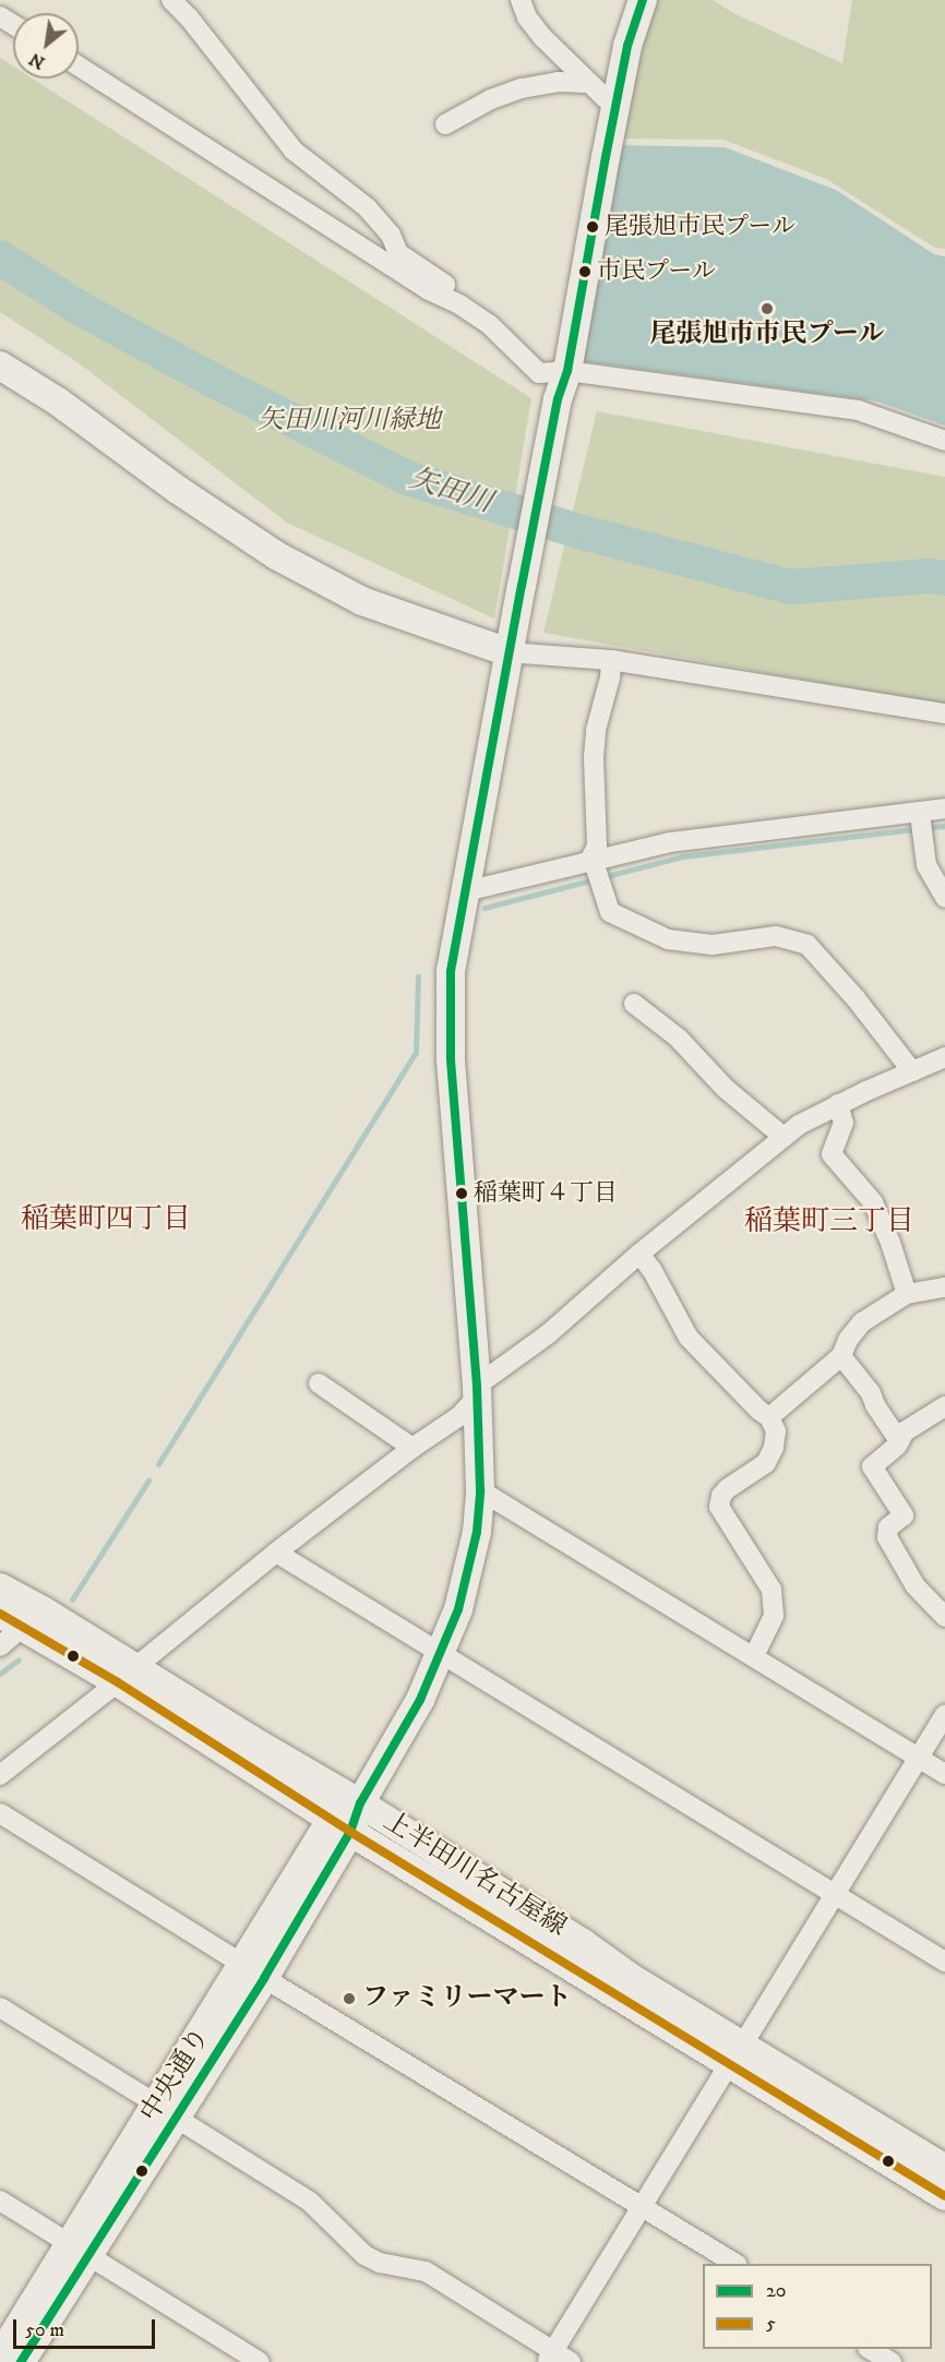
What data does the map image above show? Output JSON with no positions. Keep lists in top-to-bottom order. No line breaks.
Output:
{"streets":{"street":["上半田川名古屋線","中央通り"]},"crossings":[["上半田川名古屋線","中央通り"]],"districts":["稲葉町四丁目","稲葉町三丁目"],"water":["矢田川"],"parks":["矢田川河川緑地"],"places":["尾張旭市民プール","市民プール","尾張旭市市民プール","稲葉町４丁目","ファミリーマート"],"lines":["transit line 20","transit line 5"],"legend":["20","5"],"scale_bar":"50 m","north":"bottom left"}
